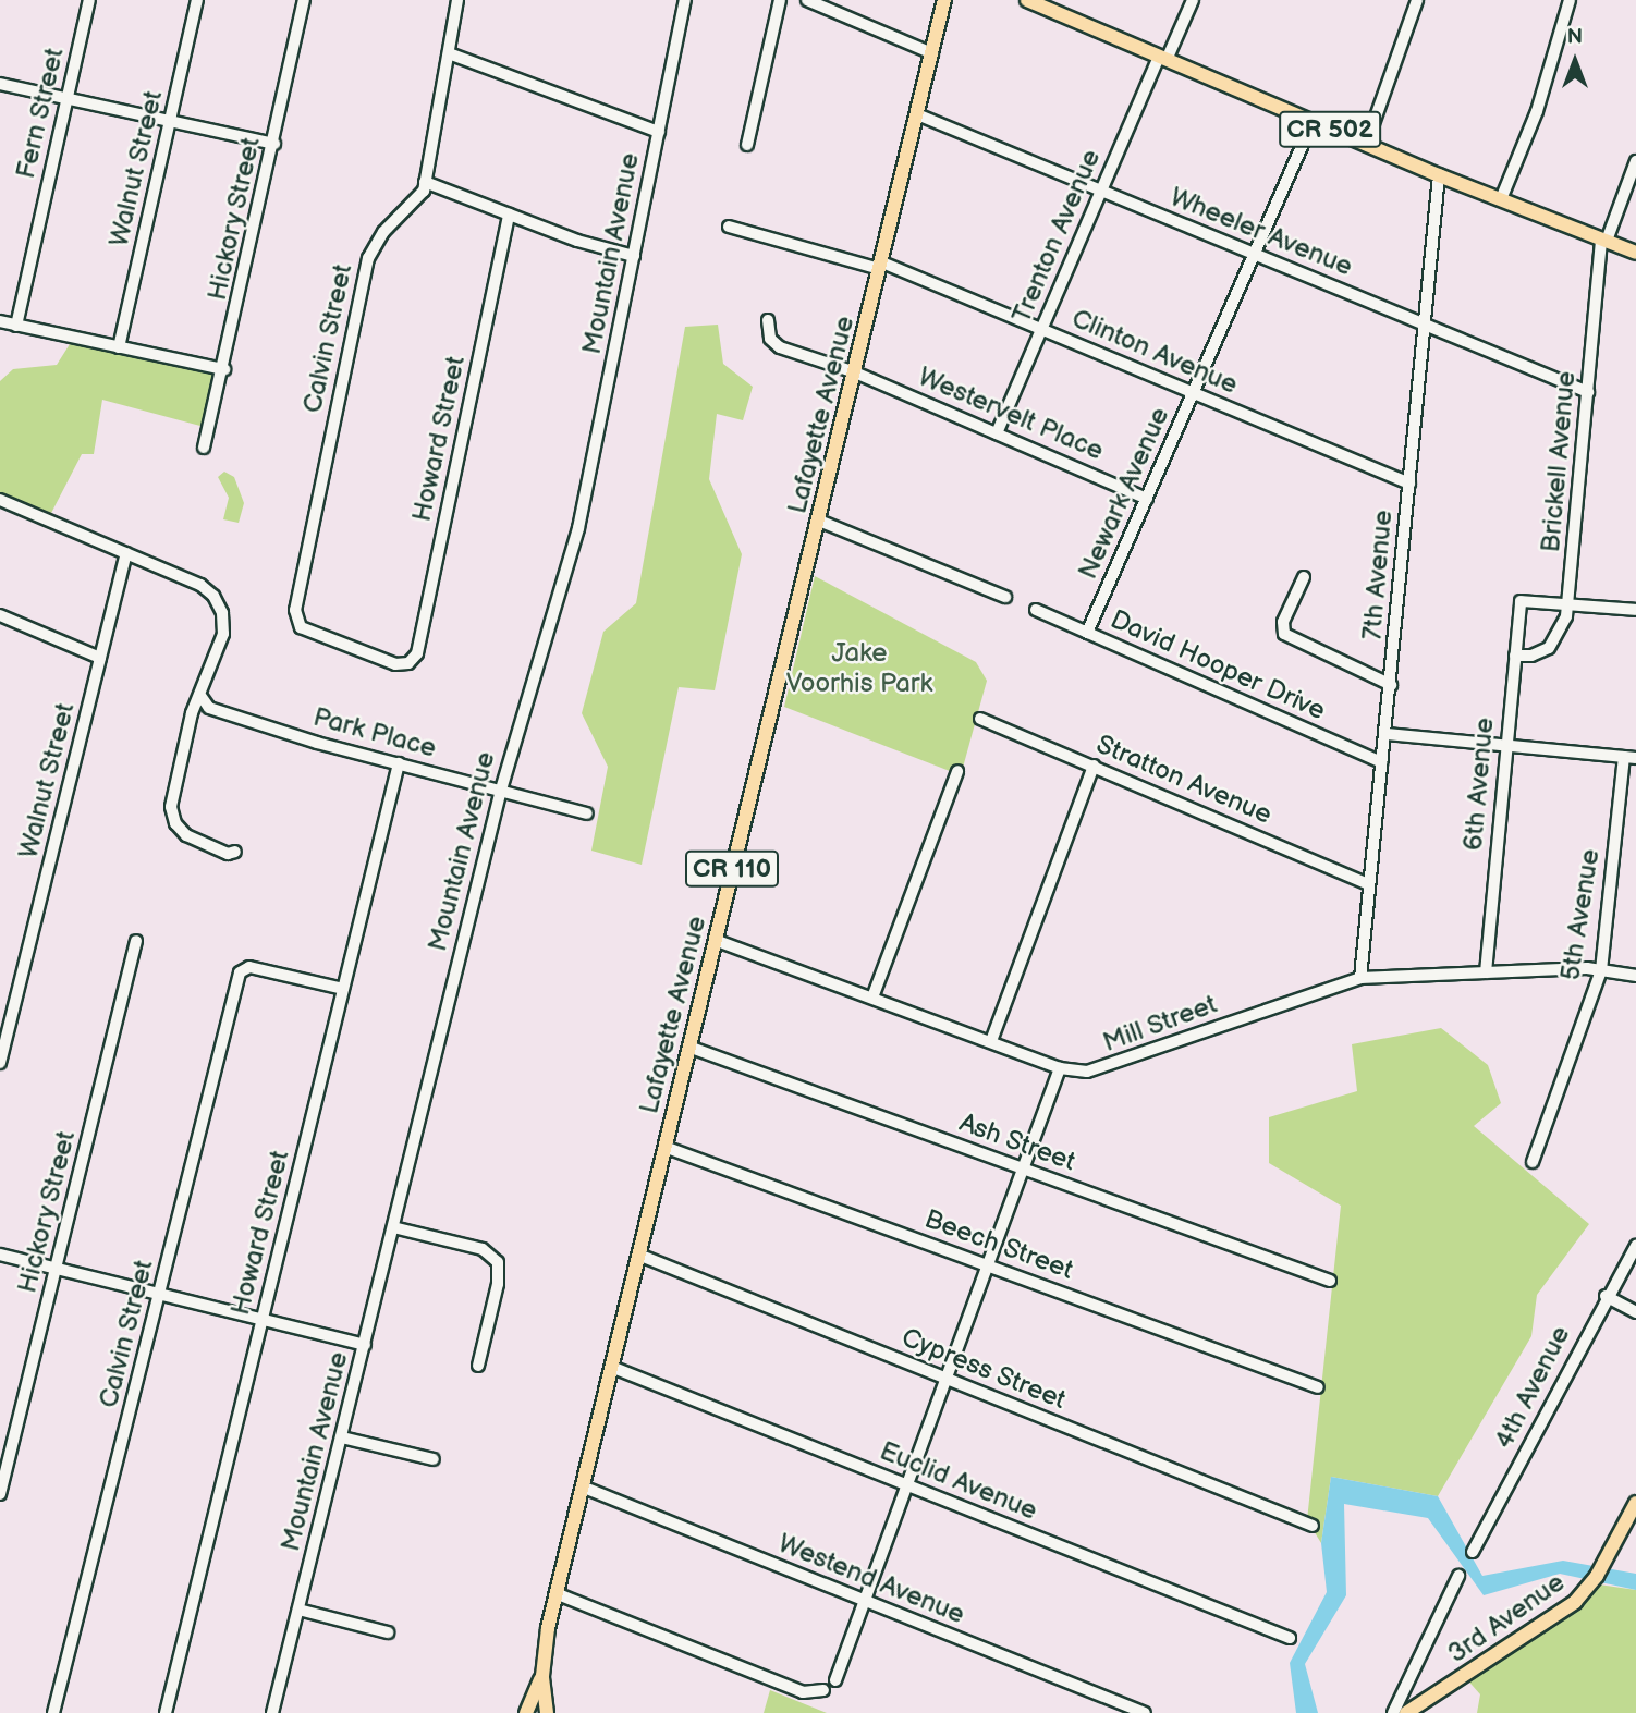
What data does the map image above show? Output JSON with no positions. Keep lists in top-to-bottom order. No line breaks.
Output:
{"streets":{"main road":["CR 502","Lafayette Avenue","CR 110","3rd Avenue"],"street":["Fern Street","Walnut Street","Hickory Street","Wheeler Avenue","Trenton Avenue","Mountain Avenue","Calvin Street","Clinton Avenue","Westervelt Place","Howard Street","Brickell Avenue","Newark Avenue","7th Avenue","David Hooper Drive","Park Place","Stratton Avenue","6th Avenue","5th Avenue","Mill Street","Ash Street","Beech Street","Cypress Street","4th Avenue","Euclid Avenue","Westend Avenue"]},"crossings":[["CR 502","Trenton Avenue"],["CR 502","Brickell Avenue"],["CR 502","Newark Avenue"],["CR 502","7th Avenue"],["Wheeler Avenue","Trenton Avenue"],["Wheeler Avenue","Lafayette Avenue"],["Wheeler Avenue","Brickell Avenue"],["Wheeler Avenue","Newark Avenue"],["Wheeler Avenue","7th Avenue"],["Trenton Avenue","Clinton Avenue"],["Trenton Avenue","Westervelt Place"],["Mountain Avenue","Park Place"],["Calvin Street","Howard Street"],["Clinton Avenue","Lafayette Avenue"],["Clinton Avenue","Newark Avenue"],["Clinton Avenue","7th Avenue"],["Westervelt Place","Lafayette Avenue"],["Westervelt Place","Newark Avenue"],["Lafayette Avenue","CR 110"],["Lafayette Avenue","Mill Street"],["Lafayette Avenue","Ash Street"],["Lafayette Avenue","Beech Street"],["Lafayette Avenue","Cypress Street"],["Lafayette Avenue","Euclid Avenue"],["Lafayette Avenue","Westend Avenue"],["Howard Street","Park Place"],["Brickell Avenue","6th Avenue"],["Newark Avenue","David Hooper Drive"],["7th Avenue","David Hooper Drive"],["7th Avenue","Stratton Avenue"],["7th Avenue","Mill Street"],["6th Avenue","Mill Street"],["5th Avenue","Mill Street"]],"parks":["Jake Voorhis Park"],"north":"top"}
